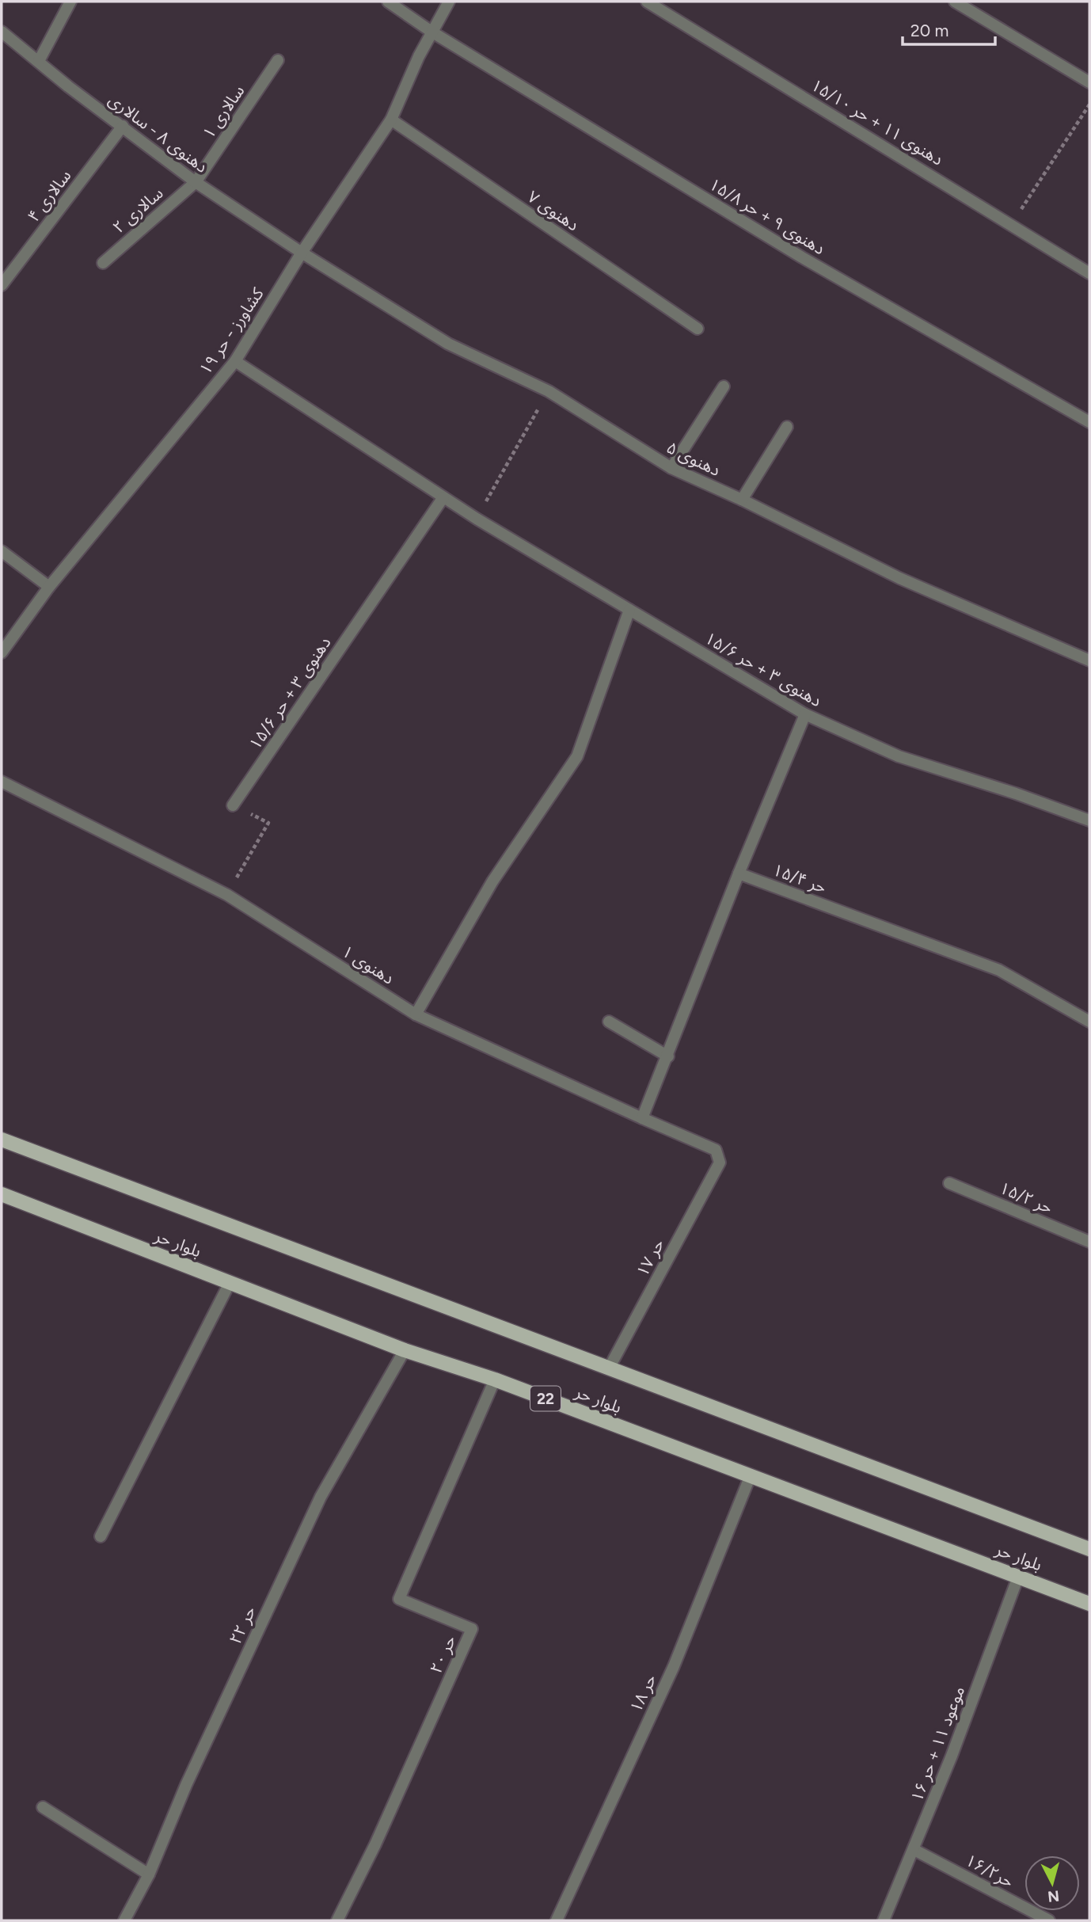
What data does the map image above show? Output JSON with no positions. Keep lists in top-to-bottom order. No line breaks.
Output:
{"streets":{"main road":["بلوار حر","22"],"street":["سالاری ۱","دهنوی ۱۱ + حر ۱۵/۱۰","دهنوی ۸ - سالاری","سالاری ۴","سالاری ۲","دهنوی ۷","دهنوی ۹ + حر ۱۵/۸","کشاورز - حر ۱۹","دهنوی ۵","دهنوی ۳ + حر ۱۵/۶","حر ۱۵/۴","دهنوی ۱","حر ۱۵/۲","حر ۱۷","حر ۲۲","حر ۲۰","حر ۱۸","موعود ۱۱ + حر ۱۶","حر۱۶/۲"]},"crossings":[["سالاری ۱","دهنوی ۸ - سالاری"],["سالاری ۱","سالاری ۲"],["دهنوی ۸ - سالاری","سالاری ۴"],["دهنوی ۸ - سالاری","سالاری ۲"],["دهنوی ۸ - سالاری","کشاورز - حر ۱۹"],["دهنوی ۸ - سالاری","دهنوی ۵"],["دهنوی ۷","کشاورز - حر ۱۹"],["دهنوی ۹ + حر ۱۵/۸","کشاورز - حر ۱۹"],["کشاورز - حر ۱۹","دهنوی ۵"],["کشاورز - حر ۱۹","دهنوی ۳ + حر ۱۵/۶"],["دهنوی ۱","حر ۱۷"],["بلوار حر","حر ۱۷"],["بلوار حر","حر ۲۲"],["بلوار حر","حر ۲۰"],["بلوار حر","حر ۱۸"],["بلوار حر","موعود ۱۱ + حر ۱۶"],["موعود ۱۱ + حر ۱۶","حر۱۶/۲"]],"scale_bar":"20 m","north":"bottom"}
